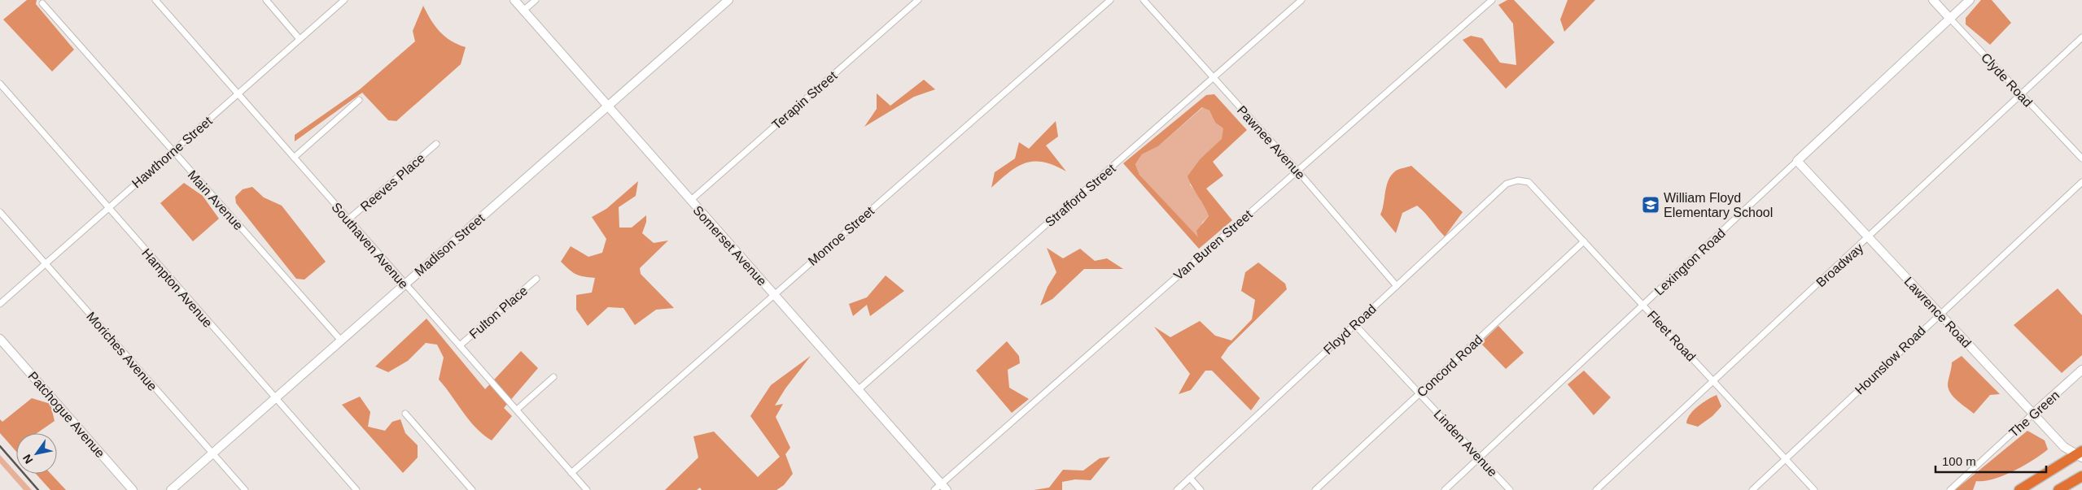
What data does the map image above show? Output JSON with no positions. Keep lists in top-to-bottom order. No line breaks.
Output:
{"streets":{"street":["Clyde Road","Terapin Street","Pawnee Avenue","Hawthorne Street","Reeves Place","Strafford Street","Main Avenue","Monroe Street","Madison Street","Van Buren Street","Southaven Avenue","Somerset Avenue","Lexington Road","Broadway","Hampton Avenue","Fulton Place","Lawrence Road","Floyd Road","Fleet Road","Moriches Avenue","Hounslow Road","Concord Road","The Green","Patchogue Avenue","Linden Avenue"]},"crossings":[["Clyde Road","Lexington Road"],["Clyde Road","Broadway"],["Terapin Street","Somerset Avenue"],["Pawnee Avenue","Strafford Street"],["Pawnee Avenue","Van Buren Street"],["Pawnee Avenue","Floyd Road"],["Hawthorne Street","Main Avenue"],["Hawthorne Street","Southaven Avenue"],["Hawthorne Street","Hampton Avenue"],["Hawthorne Street","Moriches Avenue"],["Reeves Place","Southaven Avenue"],["Strafford Street","Somerset Avenue"],["Main Avenue","Madison Street"],["Monroe Street","Southaven Avenue"],["Monroe Street","Somerset Avenue"],["Madison Street","Southaven Avenue"],["Madison Street","Somerset Avenue"],["Madison Street","Hampton Avenue"],["Madison Street","Moriches Avenue"],["Van Buren Street","Somerset Avenue"],["Southaven Avenue","Fulton Place"],["Lexington Road","Lawrence Road"],["Lexington Road","Fleet Road"],["Lexington Road","Linden Avenue"],["Broadway","Lawrence Road"],["Broadway","Fleet Road"],["Lawrence Road","Hounslow Road"],["Lawrence Road","The Green"],["Floyd Road","Fleet Road"],["Floyd Road","Linden Avenue"],["Fleet Road","Hounslow Road"],["Fleet Road","Concord Road"],["Concord Road","Linden Avenue"]],"places":{"school or university":["William Floyd Elementary School"]},"scale_bar":"100 m","north":"bottom left"}
